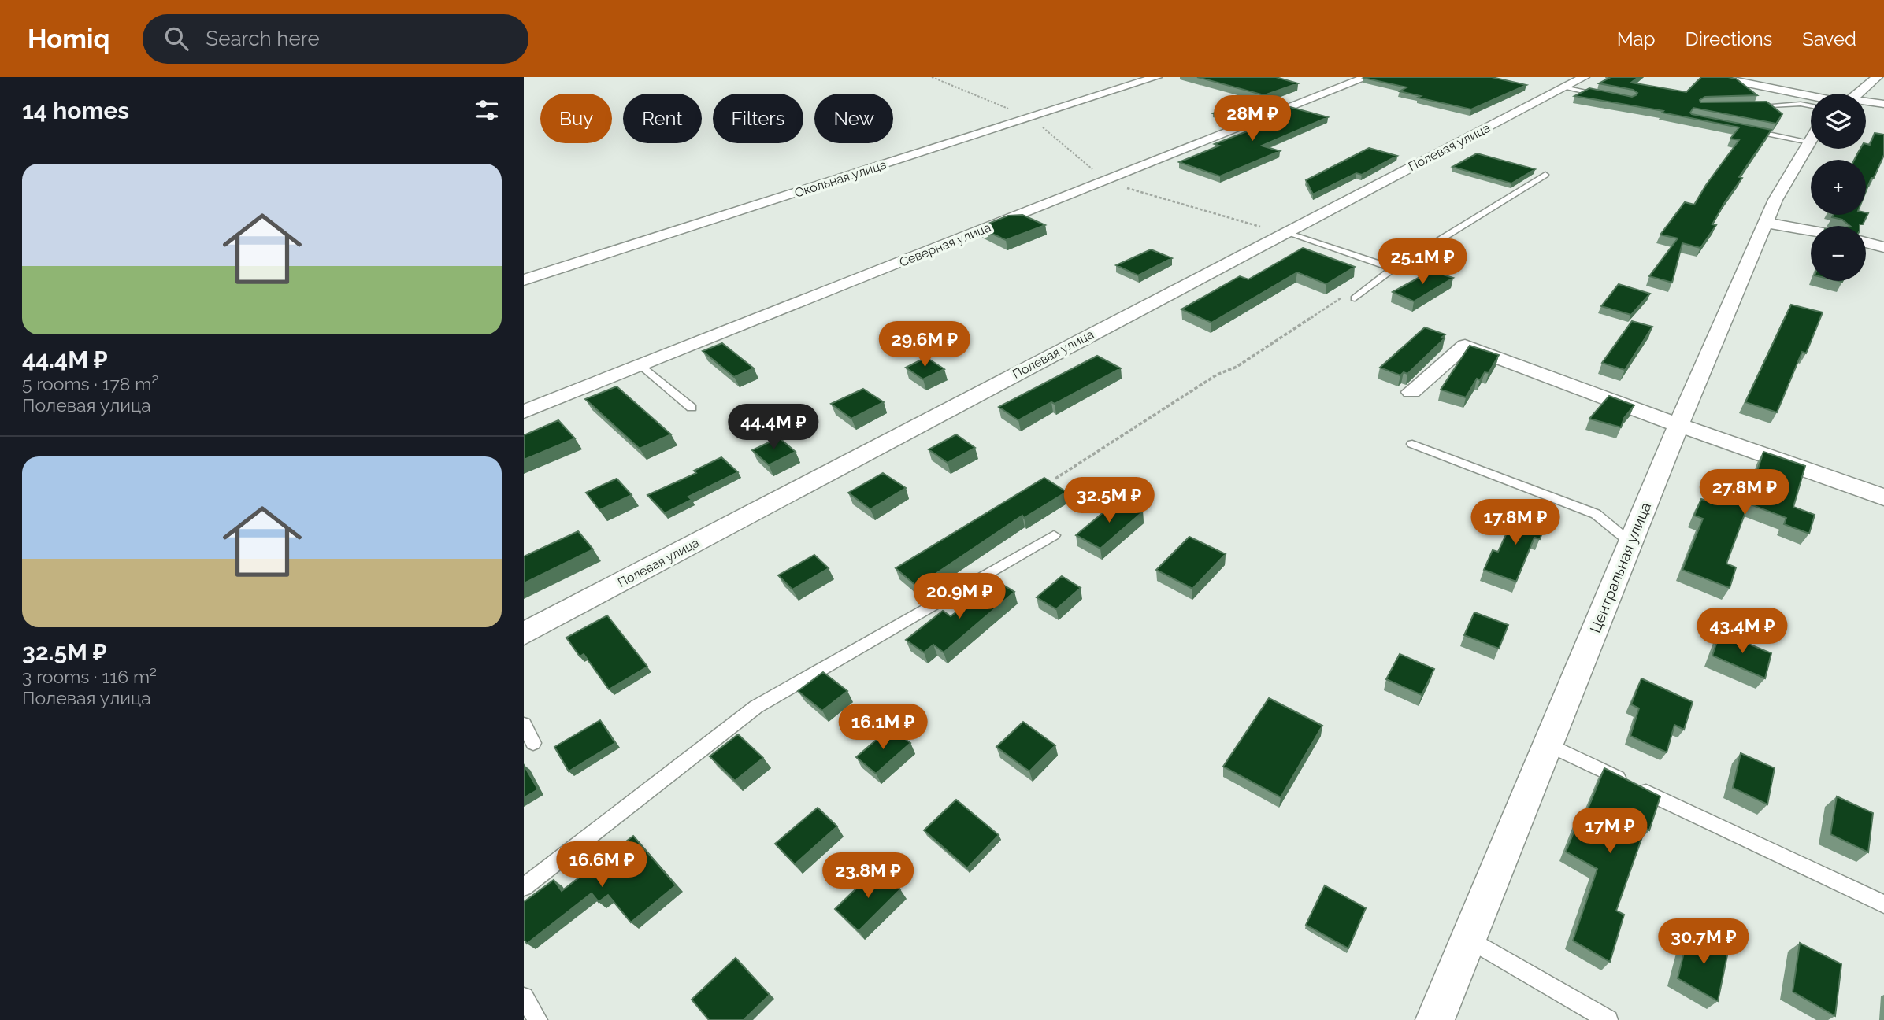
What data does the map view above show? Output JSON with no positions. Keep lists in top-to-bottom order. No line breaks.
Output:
{"streets":{"street":["Полевая улица","Окольная улица","Северная улица","Центральная улица"]},"page":{"header":"Homiq","search":"Search here","nav":["Map","Directions","Saved"],"heading":"14 homes","map_buttons":["+","−"],"chip":["Buy","Rent","Filters","New"],"price":["28M ₽","25.1M ₽","29.6M ₽","44.4M ₽","27.8M ₽","32.5M ₽","17.8M ₽","20.9M ₽","43.4M ₽","16.1M ₽","17M ₽","16.6M ₽","23.8M ₽","30.7M ₽"],"list":[{"name":"44.4M ₽","note":"5 rooms · 178 m² · Полевая улица"},{"name":"32.5M ₽","note":"3 rooms · 116 m² · Полевая улица"}]}}
